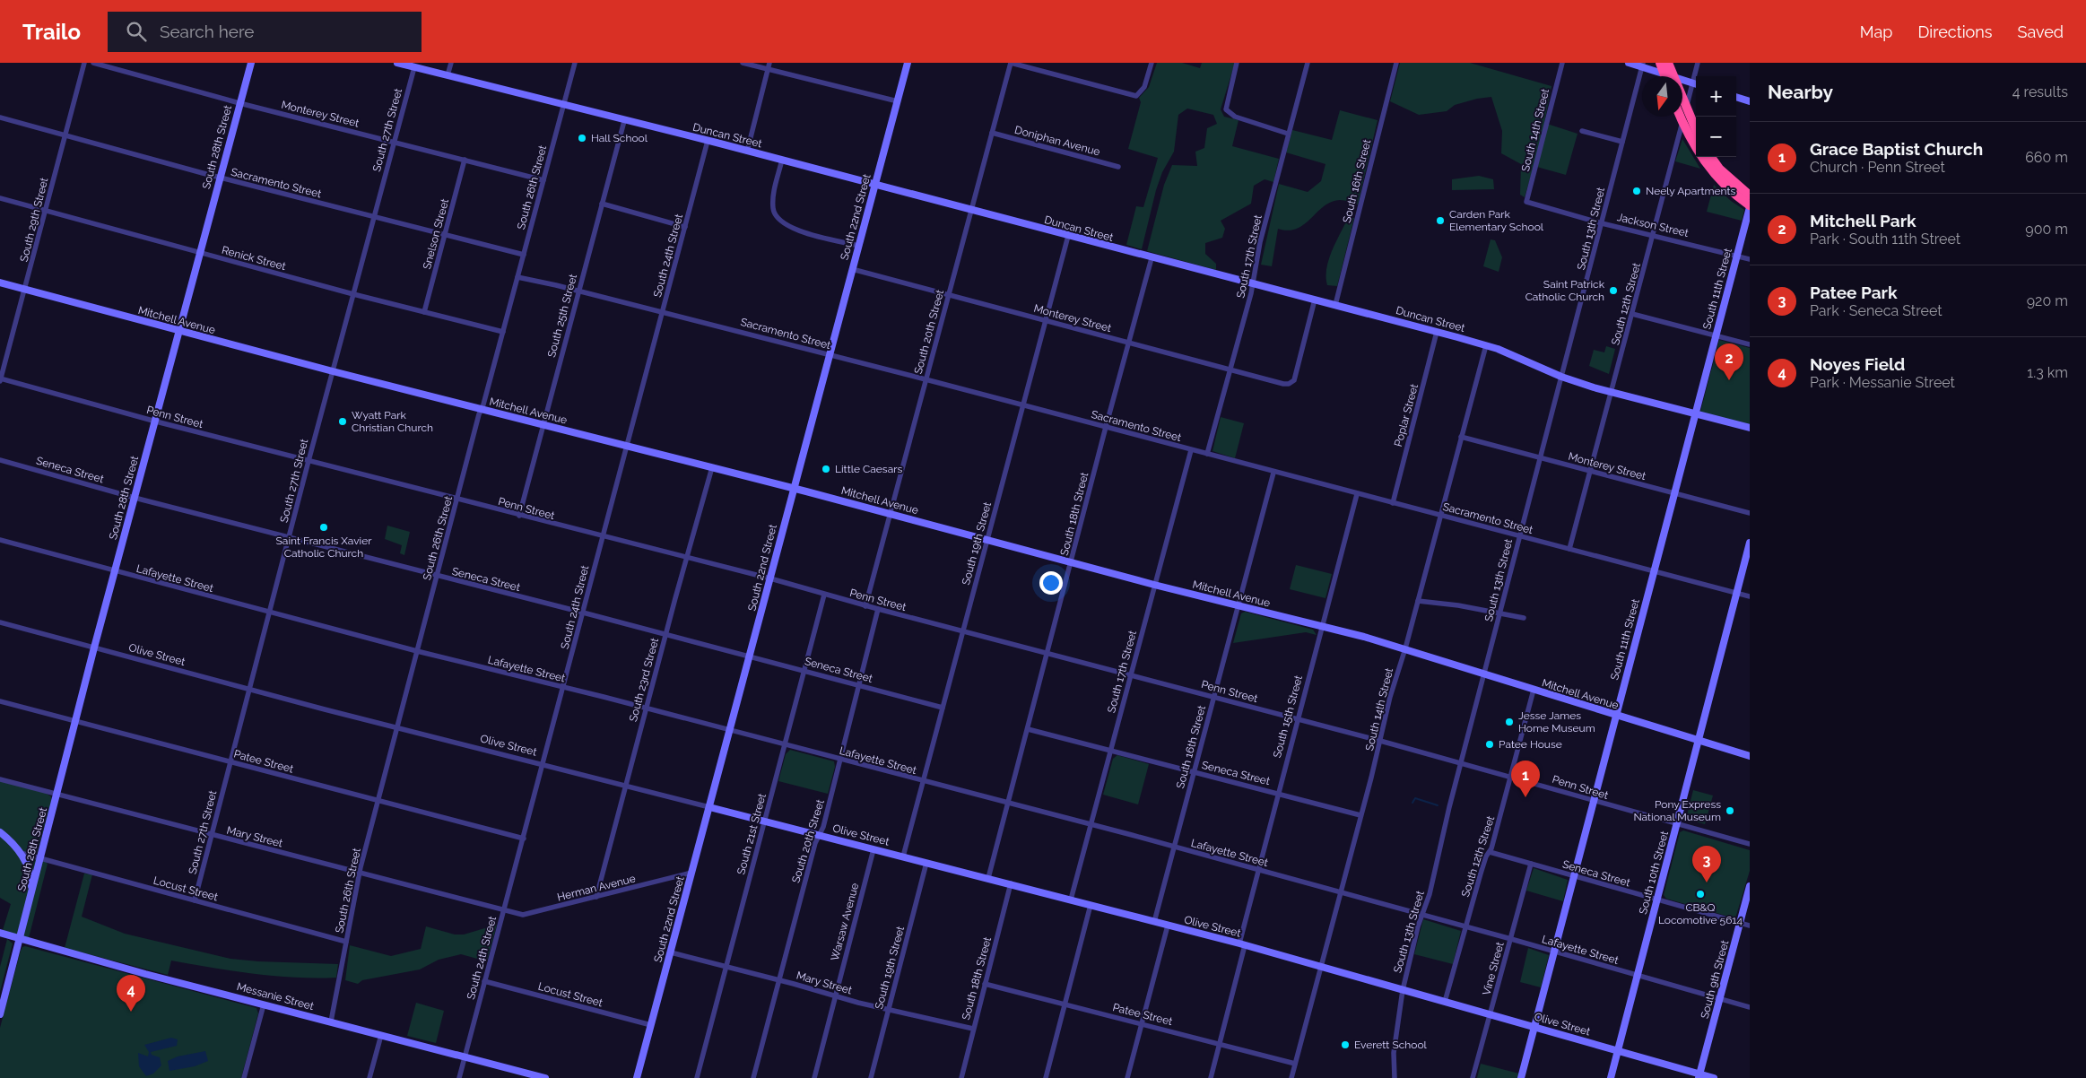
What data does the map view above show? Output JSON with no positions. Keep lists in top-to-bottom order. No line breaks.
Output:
{"streets":{"street":["Monterey Street","South 27th Street","South 14th Street","Duncan Street","Doniphan Avenue","South 28th Street","South 16th Street","Sacramento Street","South 26th Street","South 22nd Street","South 29th Street","Jackson Street","South 13th Street","Snelson Street","South 24th Street","South 17th Street","Renick Street","South 11th Street","South 12th Street","South 25th Street","Mitchell Avenue","South 20th Street","Poplar Street","Penn Street","Seneca Street","South 18th Street","South 19th Street","Lafayette Street","Olive Street","South 23rd Street","South 15th Street","Patee Street","South 21st Street","Mary Street","South 10th Street","Herman Avenue","Locust Street","Warsaw Avenue","Vine Street","South 9th Street","Messanie Street"]},"crossings":[["Monterey Street","South 27th Street"],["Monterey Street","South 14th Street"],["Monterey Street","Duncan Street"],["Monterey Street","South 28th Street"],["Monterey Street","South 26th Street"],["Monterey Street","South 22nd Street"],["Monterey Street","South 13th Street"],["Monterey Street","Snelson Street"],["Monterey Street","South 17th Street"],["Monterey Street","South 11th Street"],["Monterey Street","South 12th Street"],["Monterey Street","South 20th Street"],["Monterey Street","South 18th Street"],["Monterey Street","South 19th Street"],["South 27th Street","Duncan Street"],["South 27th Street","Sacramento Street"],["South 27th Street","Renick Street"],["South 27th Street","Mitchell Avenue"],["South 27th Street","Penn Street"],["South 27th Street","Seneca Street"],["South 27th Street","Lafayette Street"],["South 27th Street","Olive Street"],["South 27th Street","Patee Street"],["South 27th Street","Mary Street"],["South 27th Street","Locust Street"],["South 14th Street","Duncan Street"],["South 14th Street","Sacramento Street"],["South 14th Street","Jackson Street"],["South 14th Street","Mitchell Avenue"],["South 14th Street","Penn Street"],["South 14th Street","Seneca Street"],["South 14th Street","Lafayette Street"],["South 14th Street","Olive Street"],["South 14th Street","Patee Street"],["Duncan Street","South 16th Street"],["Duncan Street","South 26th Street"],["Duncan Street","South 22nd Street"],["Duncan Street","South 13th Street"],["Duncan Street","South 24th Street"],["Duncan Street","South 17th Street"],["Duncan Street","South 11th Street"],["Duncan Street","South 12th Street"],["Duncan Street","South 25th Street"],["Duncan Street","South 20th Street"],["Duncan Street","Poplar Street"],["Duncan Street","South 18th Street"],["Duncan Street","South 19th Street"],["Doniphan Avenue","South 20th Street"],["South 28th Street","Sacramento Street"],["South 28th Street","Renick Street"],["South 28th Street","Mitchell Avenue"],["South 28th Street","Penn Street"],["South 28th Street","Seneca Street"],["South 28th Street","Lafayette Street"],["South 28th Street","Olive Street"],["South 28th Street","Patee Street"],["South 28th Street","Mary Street"],["South 28th Street","Locust Street"],["South 28th Street","Messanie Street"],["South 16th Street","Sacramento Street"],["South 16th Street","Mitchell Avenue"],["South 16th Street","Penn Street"],["South 16th Street","Seneca Street"],["South 16th Street","Lafayette Street"],["South 16th Street","Olive Street"],["Sacramento Street","South 26th Street"],["Sacramento Street","South 22nd Street"],["Sacramento Street","South 29th Street"],["Sacramento Street","South 13th Street"],["Sacramento Street","Snelson Street"],["Sacramento Street","South 24th Street"],["Sacramento Street","South 17th Street"],["Sacramento Street","South 11th Street"],["Sacramento Street","South 12th Street"],["Sacramento Street","South 25th Street"],["Sacramento Street","South 20th Street"],["Sacramento Street","Poplar Street"],["Sacramento Street","South 18th Street"],["Sacramento Street","South 19th Street"],["Sacramento Street","South 15th Street"],["Sacramento Street","South 10th Street"],["South 26th Street","Renick Street"],["South 26th Street","Mitchell Avenue"],["South 26th Street","Penn Street"],["South 26th Street","Seneca Street"],["South 26th Street","Lafayette Street"],["South 26th Street","Olive Street"],["South 26th Street","Patee Street"],["South 26th Street","Mary Street"],["South 26th Street","Locust Street"],["South 26th Street","Messanie Street"],["South 22nd Street","Mitchell Avenue"],["South 22nd Street","Penn Street"],["South 22nd Street","Seneca Street"],["South 22nd Street","Lafayette Street"],["South 22nd Street","Olive Street"],["South 22nd Street","Mary Street"],["South 22nd Street","Herman Avenue"],["South 22nd Street","Locust Street"],["South 29th Street","Renick Street"],["South 29th Street","Mitchell Avenue"],["South 29th Street","Penn Street"],["Jackson Street","South 13th Street"],["Jackson Street","South 11th Street"],["Jackson Street","South 12th Street"],["South 13th Street","Mitchell Avenue"],["South 13th Street","Penn Street"],["South 13th Street","Lafayette Street"],["South 13th Street","Olive Street"],["Snelson Street","Renick Street"],["South 24th Street","Mitchell Avenue"],["South 24th Street","Penn Street"],["South 24th Street","Seneca Street"],["South 24th Street","Lafayette Street"],["South 24th Street","Olive Street"],["South 24th Street","Patee Street"],["South 24th Street","Mary Street"],["South 24th Street","Herman Avenue"],["South 24th Street","Locust Street"],["South 24th Street","Messanie Street"],["South 17th Street","Mitchell Avenue"],["South 17th Street","Penn Street"],["South 17th Street","Seneca Street"],["South 17th Street","Lafayette Street"],["South 17th Street","Olive Street"],["South 11th Street","Mitchell Avenue"],["South 11th Street","Penn Street"],["South 11th Street","Seneca Street"],["South 11th Street","Lafayette Street"],["South 11th Street","Olive Street"],["South 12th Street","Mitchell Avenue"],["South 12th Street","Penn Street"],["South 12th Street","Seneca Street"],["South 12th Street","Lafayette Street"],["South 12th Street","Olive Street"],["South 25th Street","Mitchell Avenue"],["South 25th Street","Penn Street"],["Mitchell Avenue","South 20th Street"],["Mitchell Avenue","South 18th Street"],["Mitchell Avenue","South 19th Street"],["Mitchell Avenue","South 23rd Street"],["Mitchell Avenue","South 15th Street"],["Mitchell Avenue","South 10th Street"],["South 20th Street","Penn Street"],["South 20th Street","Seneca Street"],["South 20th Street","Lafayette Street"],["South 20th Street","Olive Street"],["South 20th Street","Mary Street"],["Penn Street","South 18th Street"],["Penn Street","South 19th Street"],["Penn Street","South 23rd Street"],["Penn Street","South 15th Street"],["Penn Street","South 21st Street"],["Penn Street","South 10th Street"],["Seneca Street","South 18th Street"],["Seneca Street","South 19th Street"],["Seneca Street","South 23rd Street"],["Seneca Street","South 15th Street"],["Seneca Street","South 21st Street"],["Seneca Street","South 10th Street"],["Seneca Street","Vine Street"],["Seneca Street","South 9th Street"],["South 18th Street","Lafayette Street"],["South 18th Street","Olive Street"],["South 18th Street","Patee Street"],["South 18th Street","Mary Street"],["South 19th Street","Lafayette Street"],["South 19th Street","Olive Street"],["South 19th Street","Mary Street"],["Lafayette Street","South 23rd Street"],["Lafayette Street","South 15th Street"],["Lafayette Street","South 21st Street"],["Lafayette Street","South 10th Street"],["Lafayette Street","Vine Street"],["Lafayette Street","South 9th Street"],["Olive Street","South 23rd Street"],["Olive Street","South 15th Street"],["Olive Street","South 21st Street"],["Olive Street","South 10th Street"],["Olive Street","Warsaw Avenue"],["Olive Street","Vine Street"],["Olive Street","South 9th Street"],["South 23rd Street","Herman Avenue"],["South 15th Street","Patee Street"],["South 21st Street","Mary Street"],["Mary Street","Herman Avenue"],["Mary Street","Warsaw Avenue"]],"places":["Hall School","Neely Apartments","Carden Park Elementary School","Saint Patrick Catholic Church","Wyatt Park Christian Church","Little Caesars","Saint Francis Xavier Catholic Church","Jesse James Home Museum","Patee House","Pony Express National Museum","CB&Q Locomotive 5614","Everett School"],"north":"bottom","page":{"header":"Trailo","search":"Search here","nav":["Map","Directions","Saved"],"heading":["Nearby","4 results"],"map_buttons":["+","−"],"list":[{"mark":"1","name":"Grace Baptist Church","note":"Church · Penn Street","value":"660 m"},{"mark":"2","name":"Mitchell Park","note":"Park · South 11th Street","value":"900 m"},{"mark":"3","name":"Patee Park","note":"Park · Seneca Street","value":"920 m"},{"mark":"4","name":"Noyes Field","note":"Park · Messanie Street","value":"1.3 km"}],"pins":["2","1","3","4"]}}
